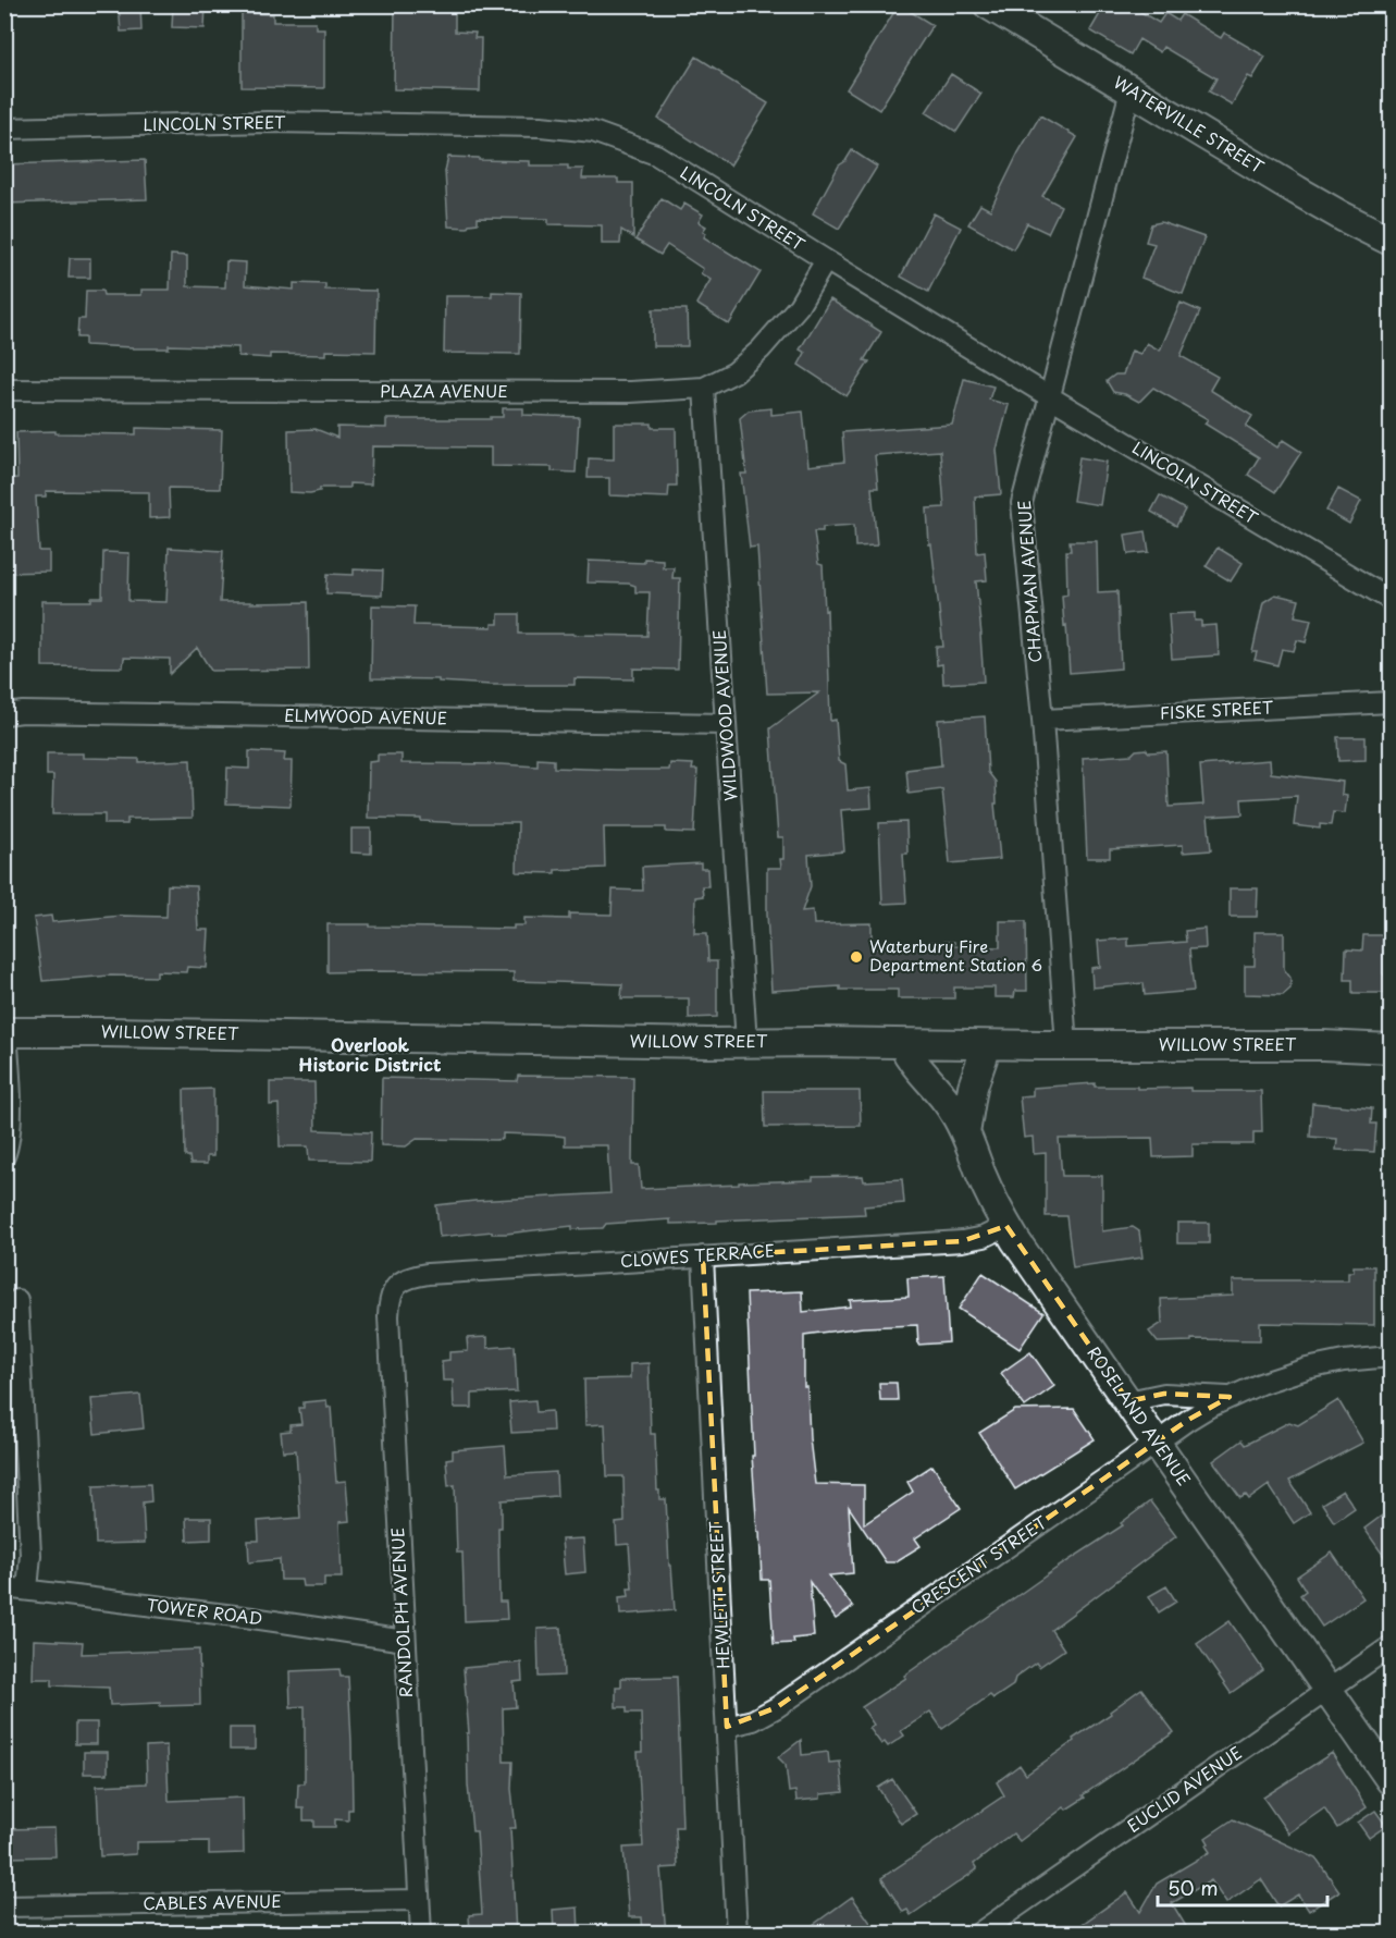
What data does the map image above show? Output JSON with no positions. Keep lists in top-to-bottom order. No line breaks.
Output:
{"streets":{"street":["LINCOLN STREET","WATERVILLE STREET","PLAZA AVENUE","CHAPMAN AVENUE","FISKE STREET","WILDWOOD AVENUE","ELMWOOD AVENUE","WILLOW STREET","CLOWES TERRACE","ROSELAND AVENUE","CRESCENT STREET","HEWLETT STREET","TOWER ROAD","RANDOLPH AVENUE","EUCLID AVENUE","CABLES AVENUE"]},"crossings":[["LINCOLN STREET","PLAZA AVENUE"],["LINCOLN STREET","CHAPMAN AVENUE"],["WATERVILLE STREET","CHAPMAN AVENUE"],["PLAZA AVENUE","WILDWOOD AVENUE"],["CHAPMAN AVENUE","FISKE STREET"],["CHAPMAN AVENUE","WILLOW STREET"],["WILDWOOD AVENUE","ELMWOOD AVENUE"],["WILDWOOD AVENUE","WILLOW STREET"],["WILLOW STREET","ROSELAND AVENUE"],["CLOWES TERRACE","ROSELAND AVENUE"],["CLOWES TERRACE","HEWLETT STREET"],["CLOWES TERRACE","RANDOLPH AVENUE"],["ROSELAND AVENUE","CRESCENT STREET"],["ROSELAND AVENUE","EUCLID AVENUE"],["CRESCENT STREET","HEWLETT STREET"],["TOWER ROAD","RANDOLPH AVENUE"],["RANDOLPH AVENUE","CABLES AVENUE"]],"districts":["Overlook Historic District"],"places":["Waterbury Fire Department Station 6"],"scale_bar":"50 m"}
